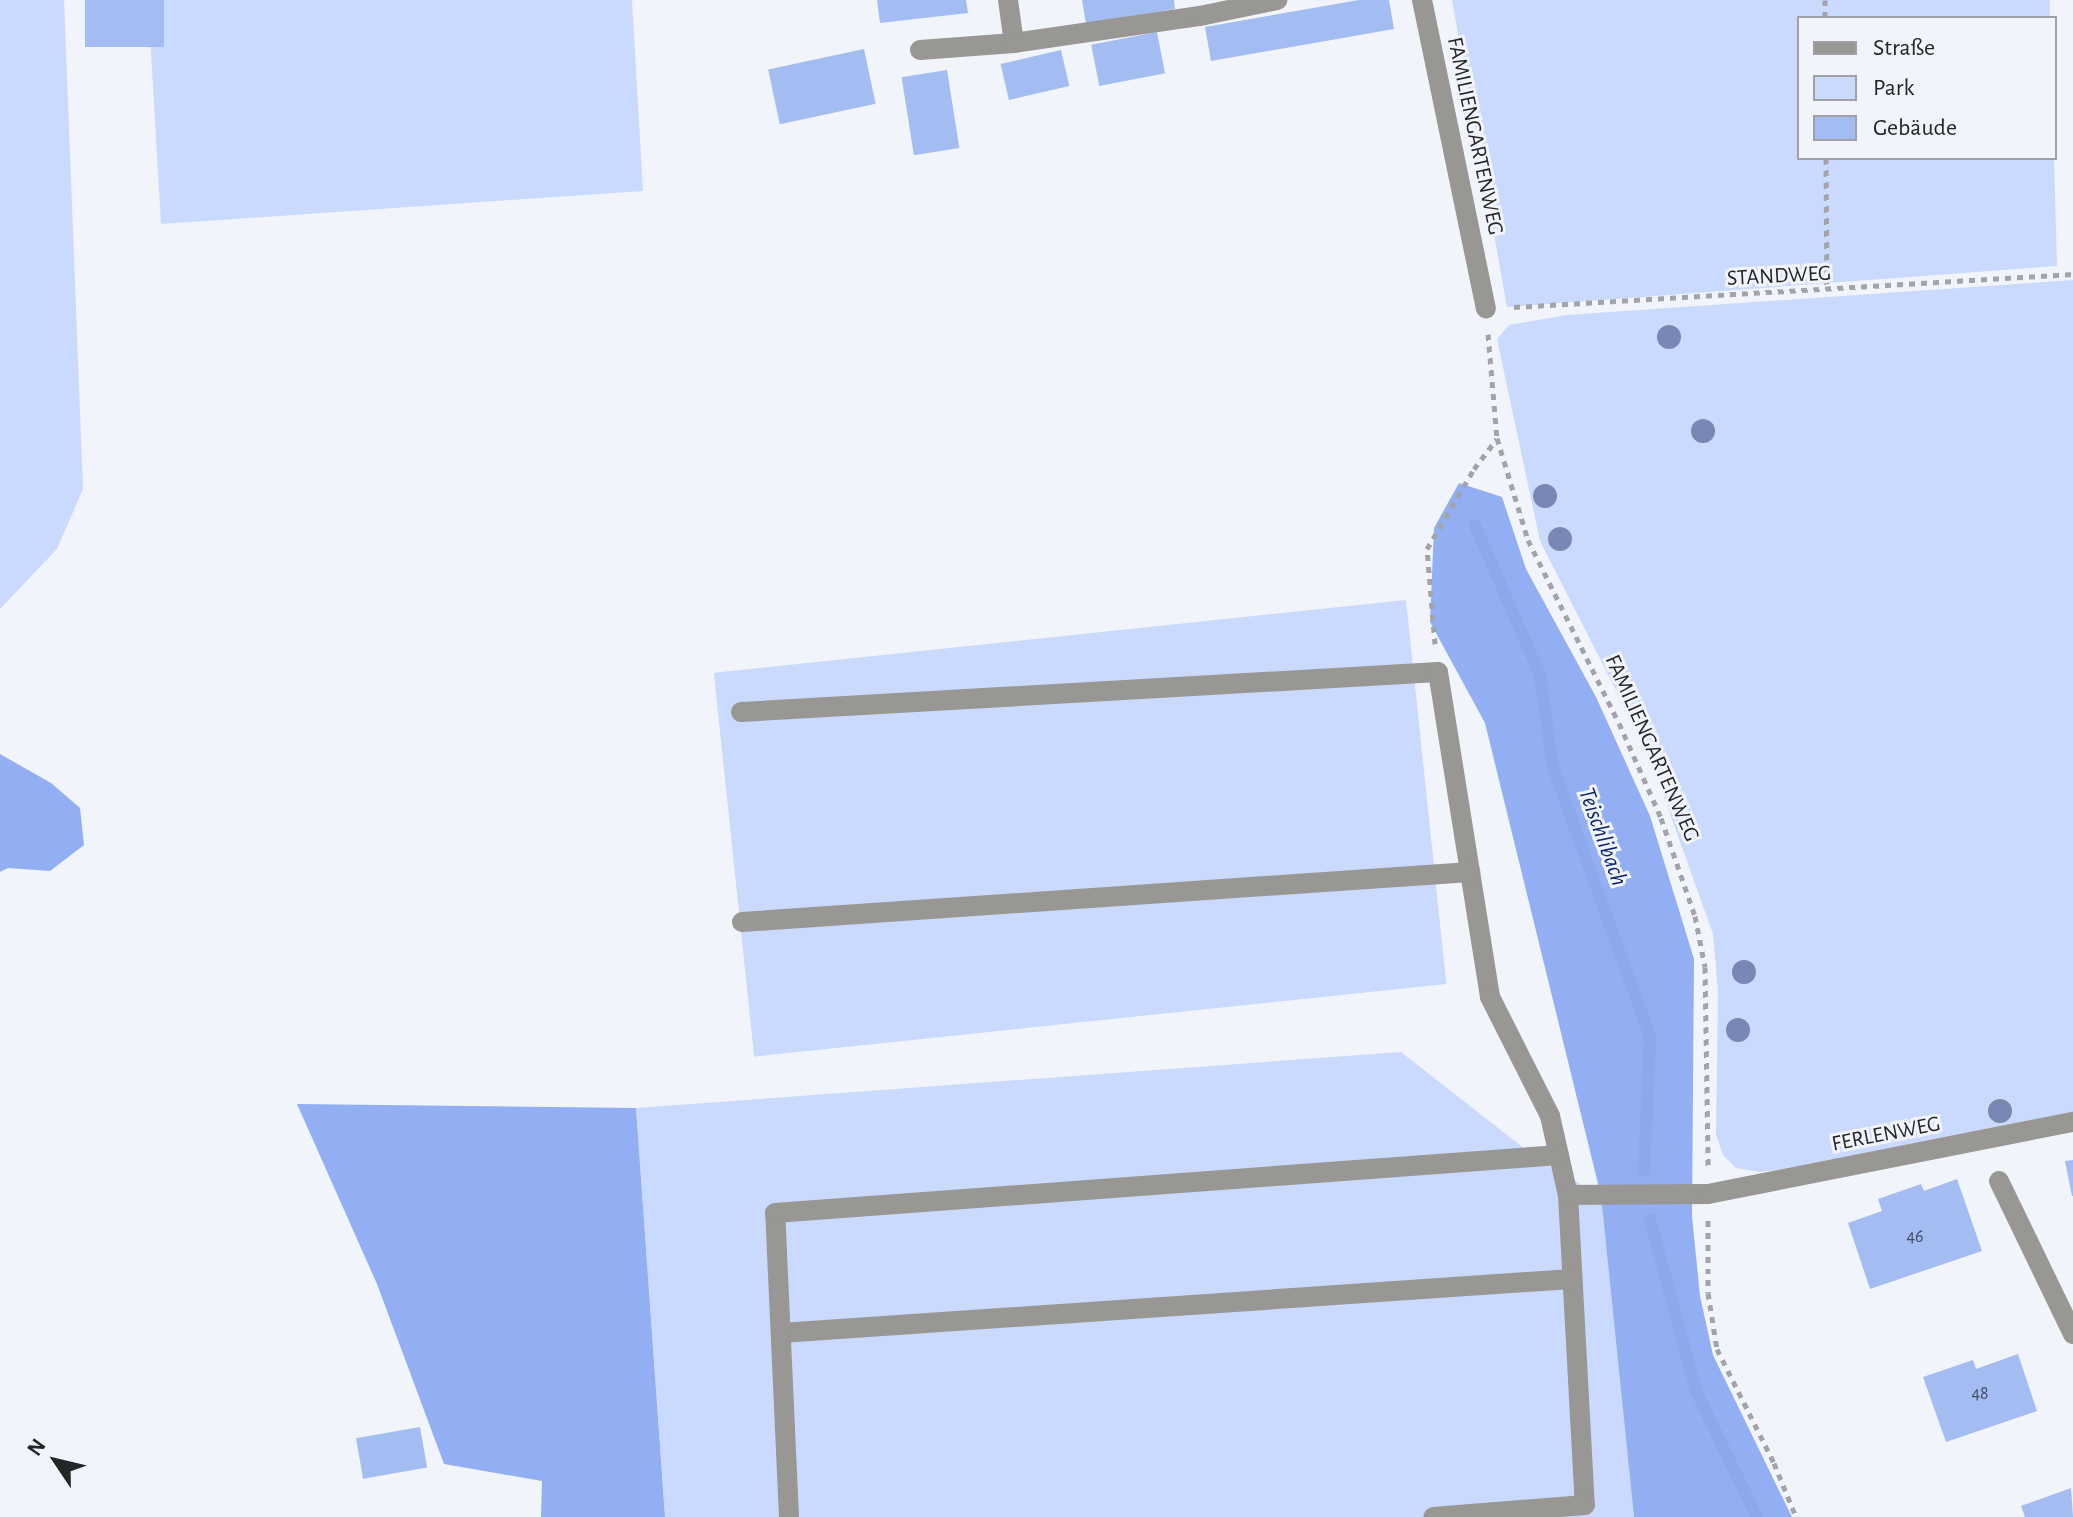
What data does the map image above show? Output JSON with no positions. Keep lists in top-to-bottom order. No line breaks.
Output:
{"streets":{"street":["FAMILIENGARTENWEG","FERLENWEG"],"path":["STANDWEG"]},"crossings":[["FAMILIENGARTENWEG","STANDWEG"],["FAMILIENGARTENWEG","FERLENWEG"]],"water":["Teischlibach"],"house_numbers":["46","48"],"legend":["Straße","Park","Gebäude"],"north":"top left"}
